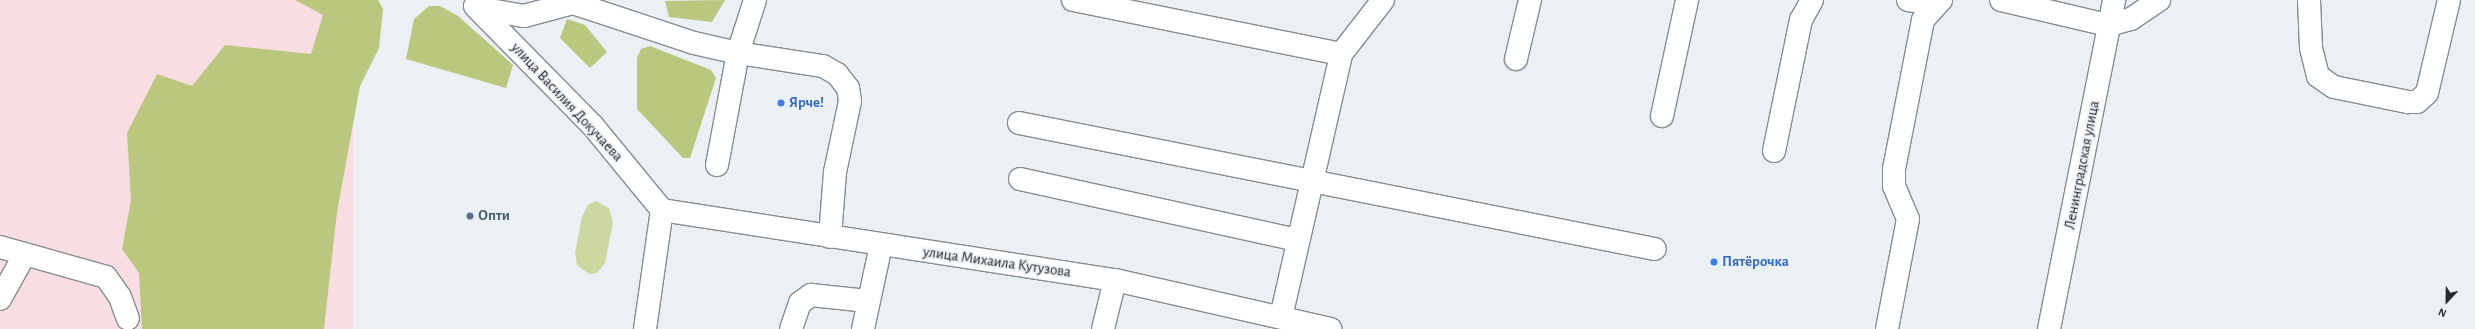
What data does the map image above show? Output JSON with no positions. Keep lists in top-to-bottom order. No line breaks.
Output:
{"streets":{"street":["улица Василия Докучаева","Ленинградская улица","улица Михаила Кутузова"]},"crossings":[["улица Василия Докучаева","улица Михаила Кутузова"]],"places":["Ярче!","Опти","Пятёрочка"],"north":"bottom"}
